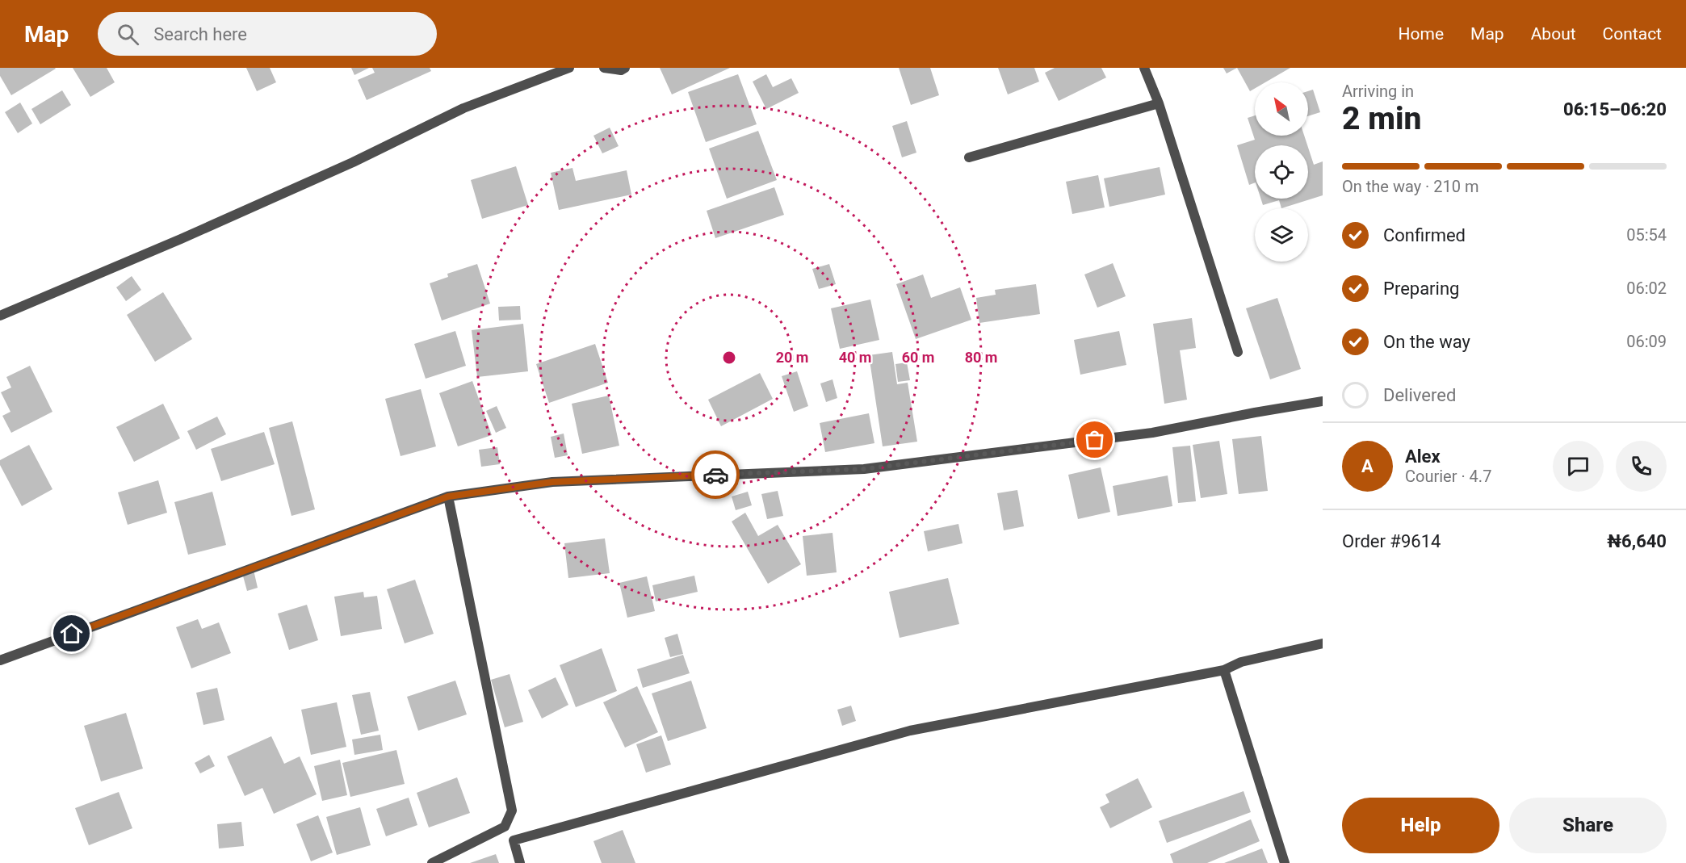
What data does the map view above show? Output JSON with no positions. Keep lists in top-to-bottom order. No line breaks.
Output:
{"north":"top left","page":{"header":"Map","search":"Search here","nav":["Home","Map","About","Contact"],"heading":["2 min","Arriving in","06:15–06:20"],"panel":["Alex","Courier · 4.7","Order #9614","₦6,640"],"bar":"On the way · 210 m","list":[["Confirmed","05:54"],["Preparing","06:02"],["On the way","06:09"],"Delivered"],"round":"A","buttons":["Help","Share"]},"rings":["20 m","40 m","60 m","80 m"]}
